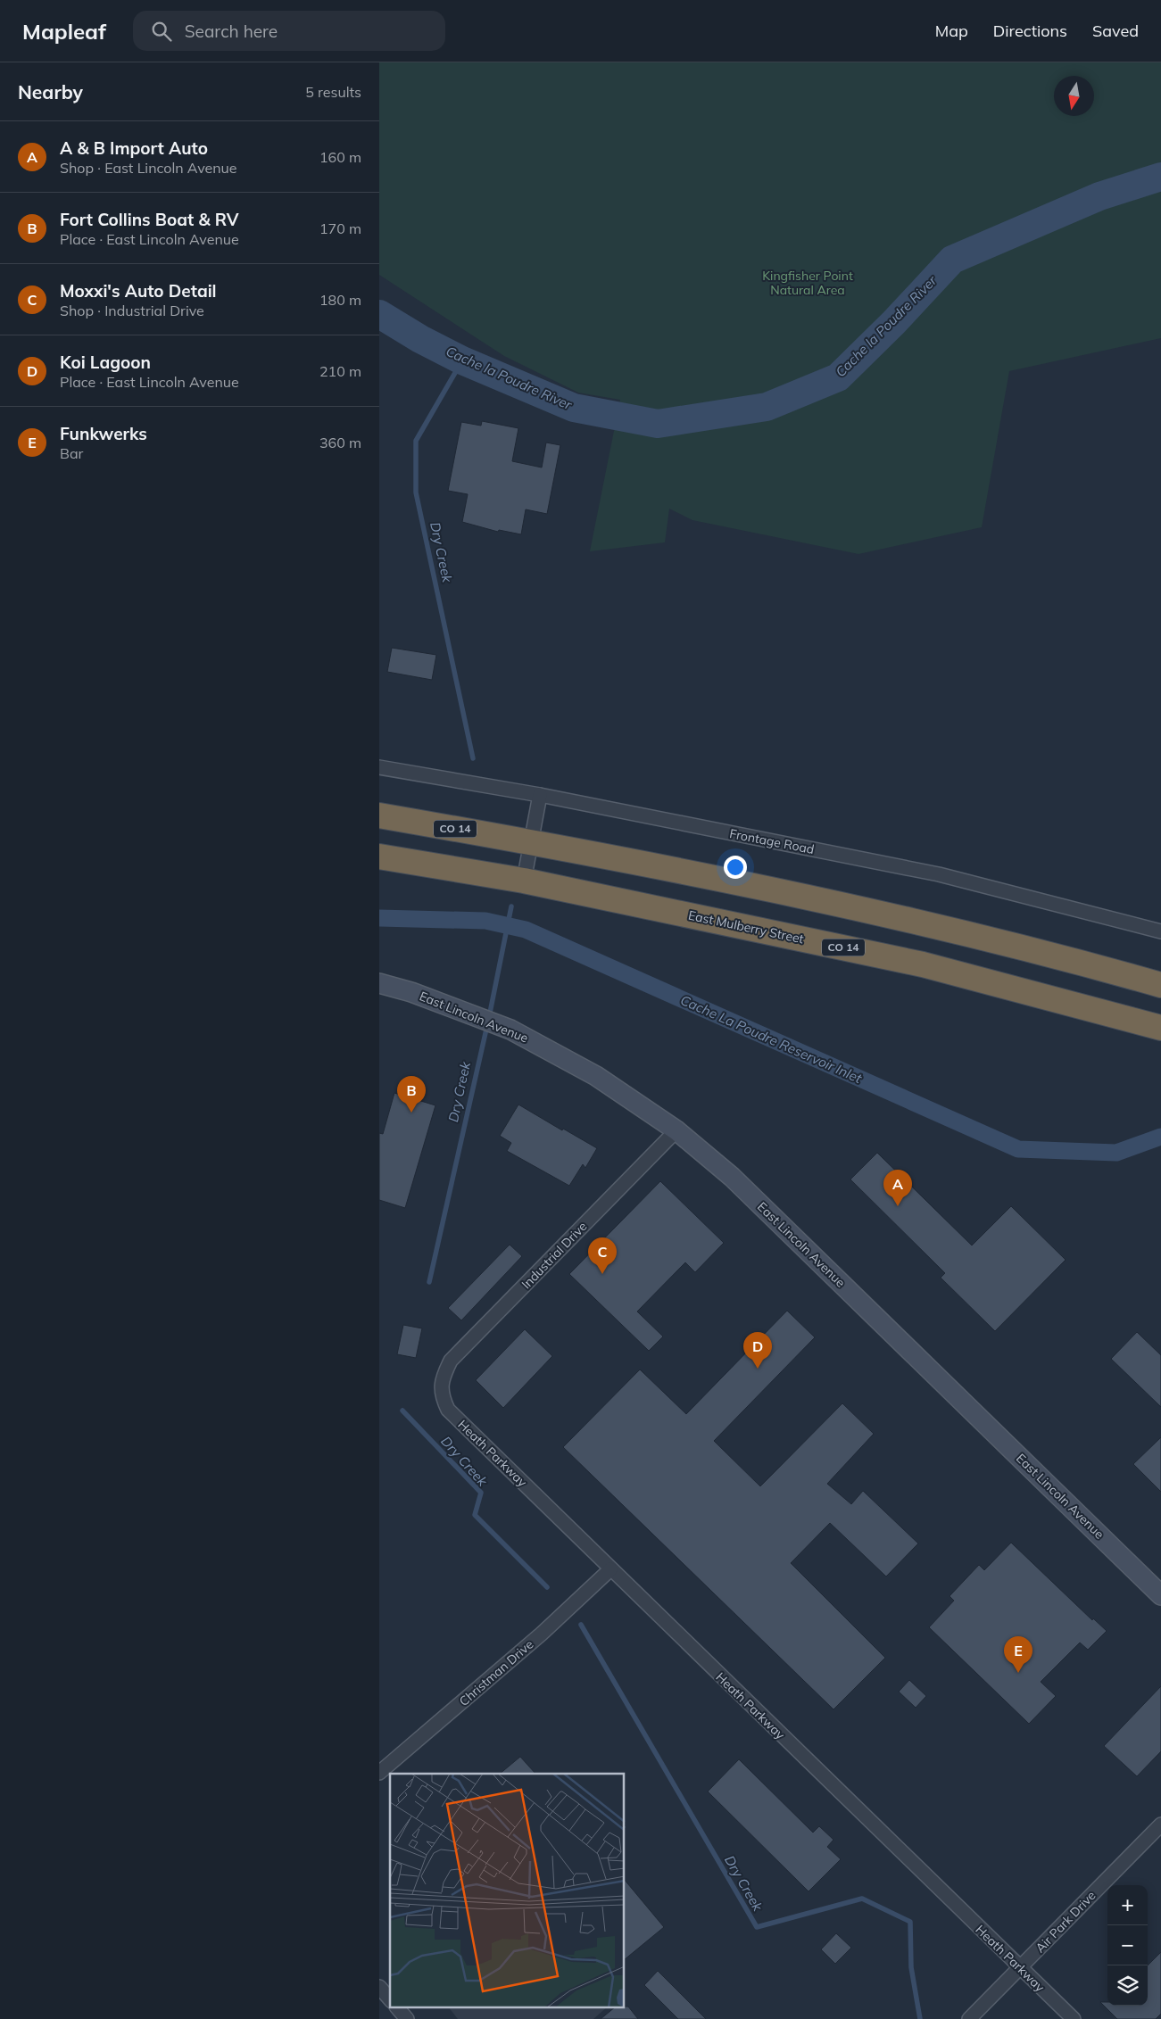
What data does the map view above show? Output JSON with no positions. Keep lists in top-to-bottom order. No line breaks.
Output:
{"streets":{"highway":["CO 14","East Mulberry Street"],"street":["Frontage Road","East Lincoln Avenue","Industrial Drive","Heath Parkway","Christman Drive","Air Park Drive"]},"crossings":[["East Lincoln Avenue","Industrial Drive"],["Industrial Drive","Heath Parkway"],["Heath Parkway","Christman Drive"],["Heath Parkway","Air Park Drive"]],"water":["Cache la Poudre River","Dry Creek","Cache La Poudre Reservoir Inlet"],"parks":["Kingfisher Point Natural Area"],"north":"bottom","page":{"header":"Mapleaf","search":"Search here","nav":["Map","Directions","Saved"],"heading":["Nearby","5 results"],"list":[{"mark":"A","name":"A & B Import Auto","note":"Shop · East Lincoln Avenue","value":"160 m"},{"mark":"B","name":"Fort Collins Boat & RV","note":"Place · East Lincoln Avenue","value":"170 m"},{"mark":"C","name":"Moxxi's Auto Detail","note":"Shop · Industrial Drive","value":"180 m"},{"mark":"D","name":"Koi Lagoon","note":"Place · East Lincoln Avenue","value":"210 m"},{"mark":"E","name":"Funkwerks","note":"Bar","value":"360 m"}],"pins":["B","A","C","D","E"],"map_buttons":["+","−"]}}
